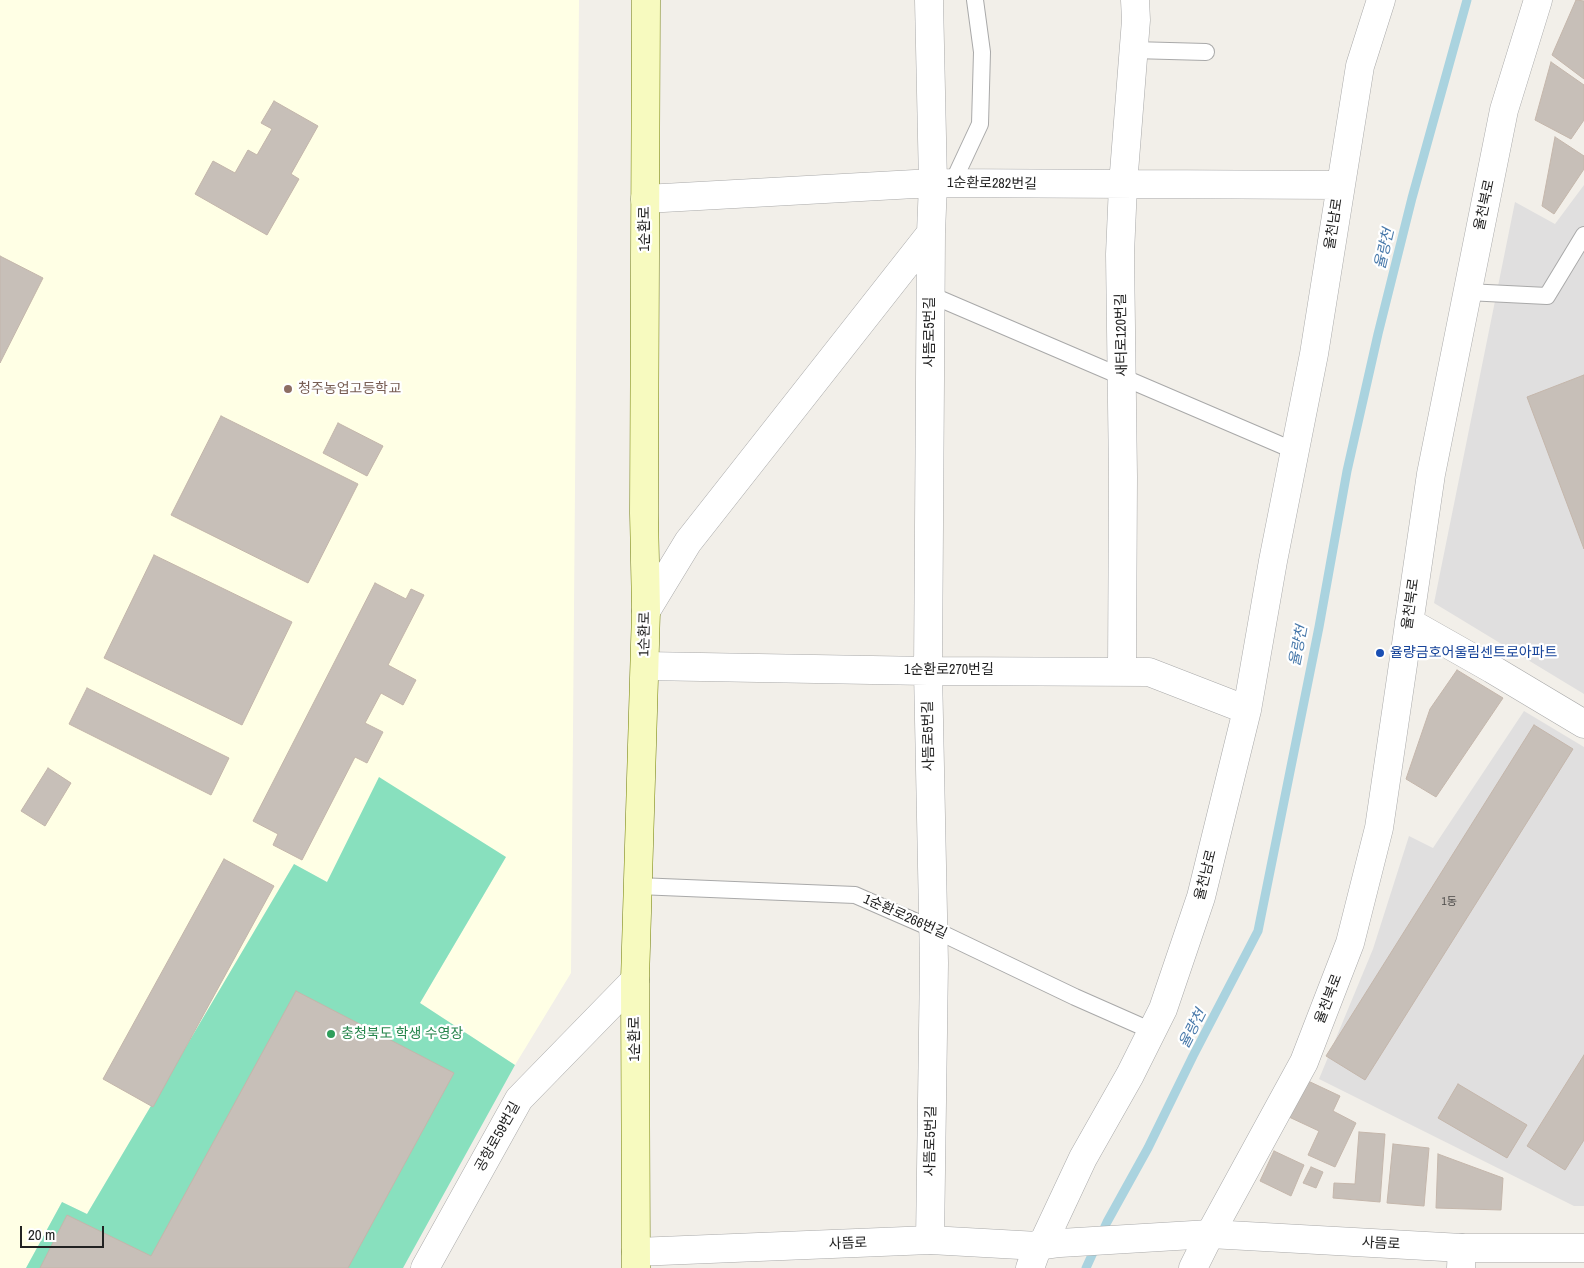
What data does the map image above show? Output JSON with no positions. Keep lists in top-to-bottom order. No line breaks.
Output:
{"streets":{"main road":["1순환로"],"street":["1순환로282번길","율천북로","율천남로","사뜸로5번길","새터로120번길","1순환로270번길","공항로59번길","사뜸로"],"lane":["1순환로266번길"]},"crossings":[["1순환로282번길","율천남로"],["1순환로282번길","1순환로"],["1순환로282번길","사뜸로5번길"],["1순환로282번길","새터로120번길"],["율천북로","사뜸로"],["율천남로","1순환로270번길"],["율천남로","1순환로266번길"],["율천남로","사뜸로"],["1순환로","1순환로270번길"],["1순환로","1순환로266번길"],["1순환로","공항로59번길"],["1순환로","사뜸로"],["사뜸로5번길","1순환로270번길"],["사뜸로5번길","1순환로266번길"],["사뜸로5번길","사뜸로"],["새터로120번길","1순환로270번길"]],"water":["율량천"],"places":["청주농업고등학교","율량금호어울림센트로아파트","충청북도 학생 수영장"],"house_numbers":["1동"],"scale_bar":"20 m"}
